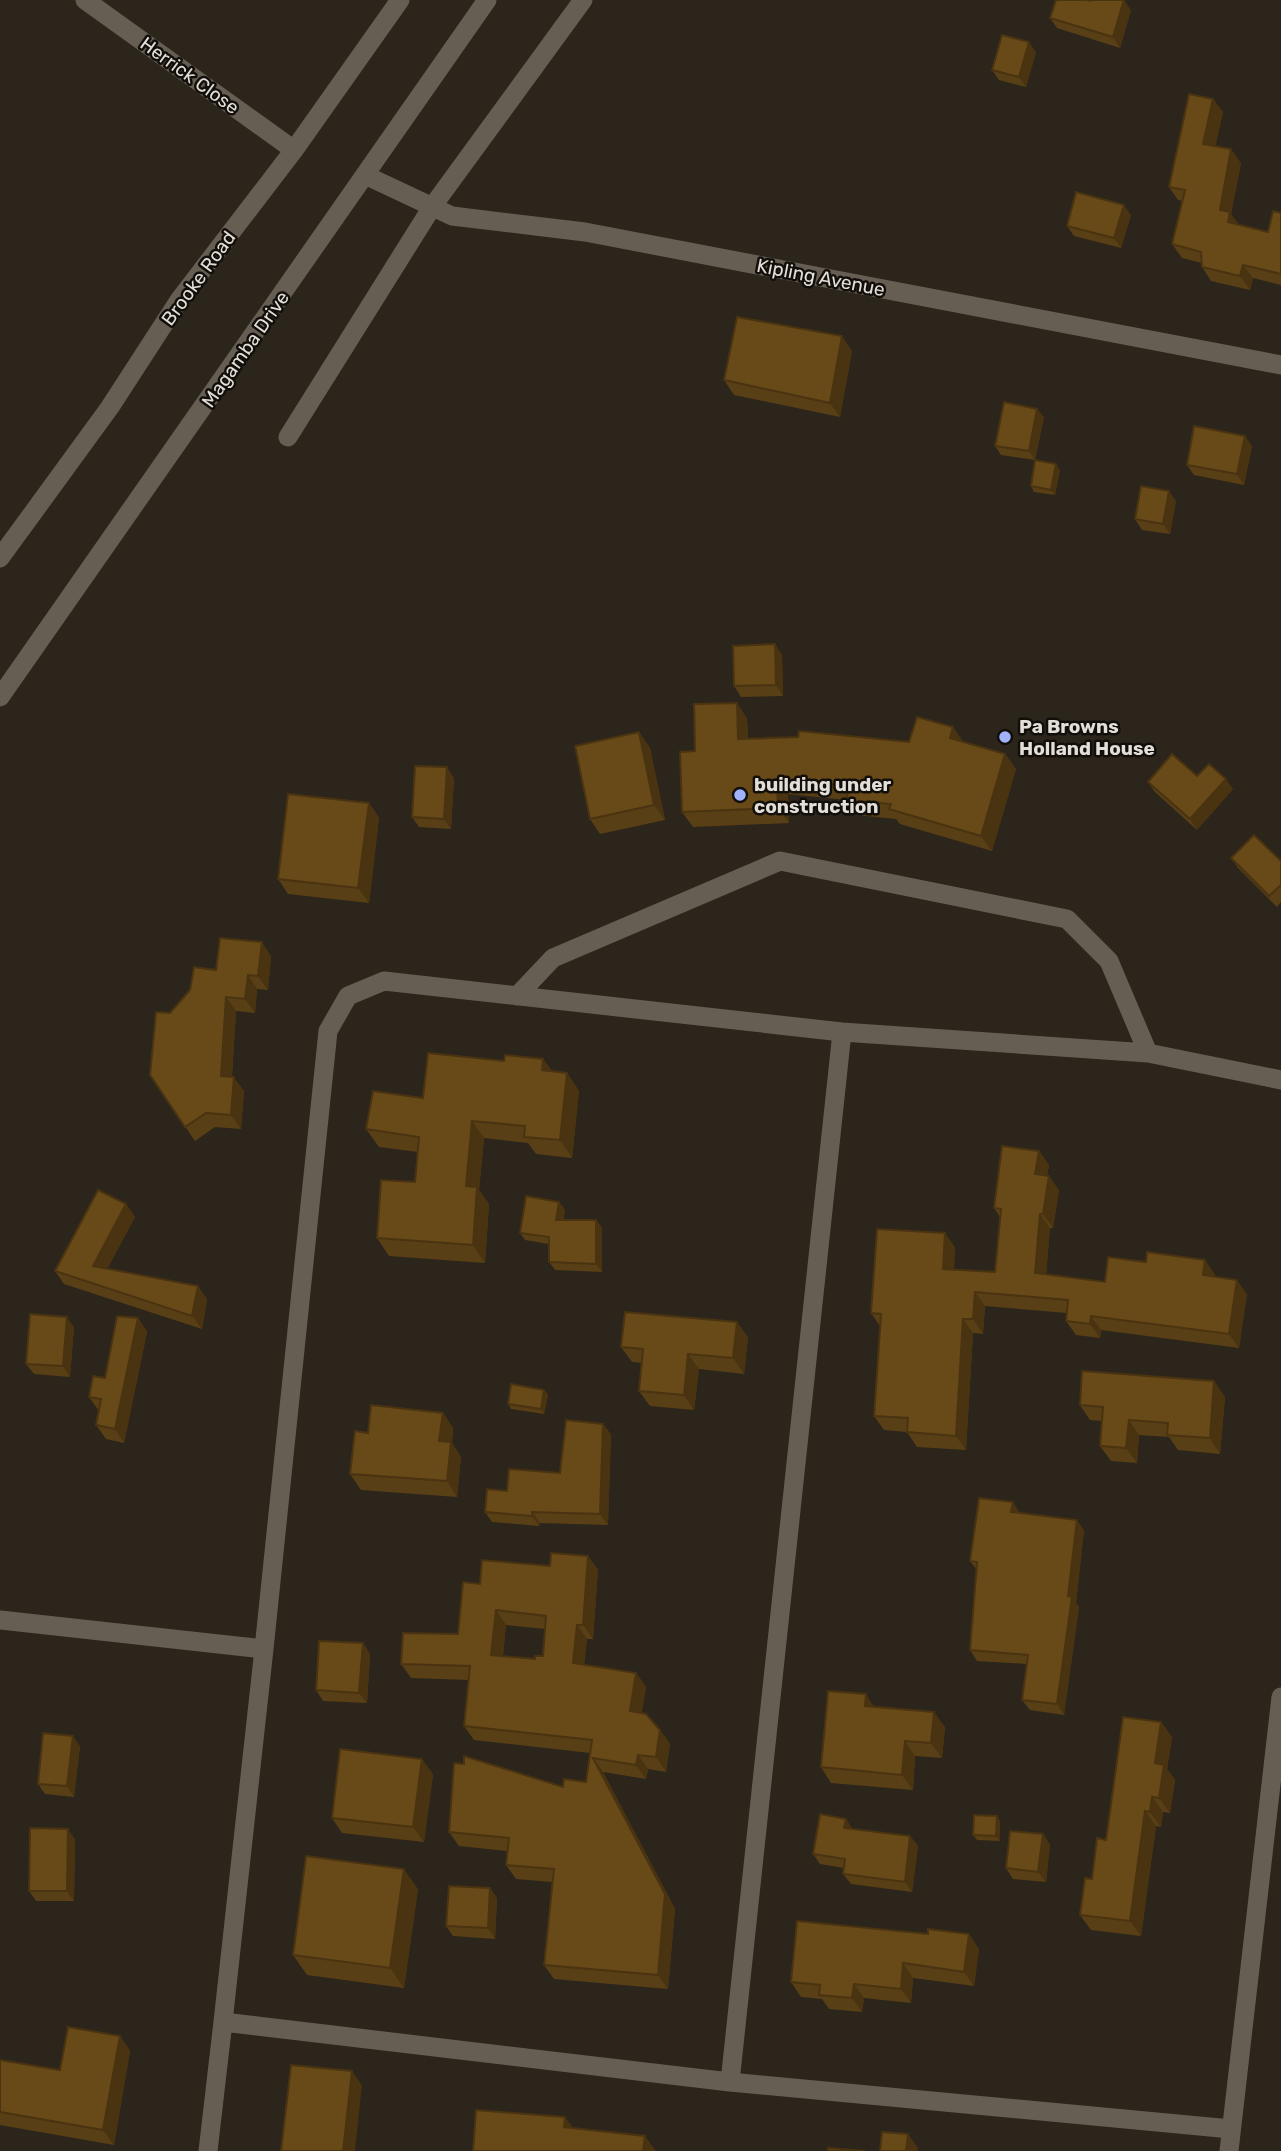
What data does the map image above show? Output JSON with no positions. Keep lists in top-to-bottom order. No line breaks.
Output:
{"streets":{"street":["Herrick Close","Kipling Avenue","Brooke Road","Magamba Drive"]},"crossings":[["Herrick Close","Brooke Road"],["Kipling Avenue","Magamba Drive"]],"places":["Pa Browns Holland House","building under construction"]}
